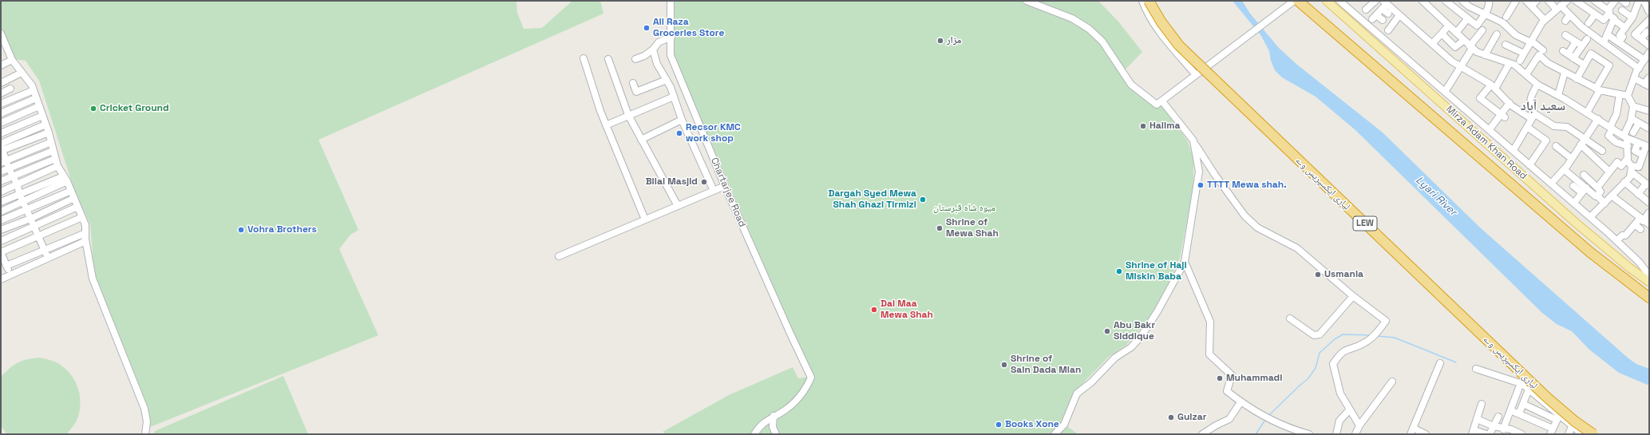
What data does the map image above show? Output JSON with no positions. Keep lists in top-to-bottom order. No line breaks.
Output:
{"streets":{"highway":["لیاری ایکسپریس وے","LEW"],"main road":["Mirza Adam Khan Road"],"street":["Chartarjee Road"]},"districts":["سعید آباد"],"water":["Lyari River"],"parks":["میوہ شاہ قبرستان"],"places":["Ali Raza Groceries Store","مزار","Cricket Ground","Halima","Recsor KMC work shop","Bilal Masjid","TTTT Mewa shah.","Dargah Syed Mewa Shah Ghazi Tirmizi","Shrine of Mewa Shah","Vohra Brothers","Shrine of Haji Miskin Baba","Usmania","Dai Maa Mewa Shah","Abu Bakr Siddique","Shrine of Sain Dada Mian","Muhammadi","Gulzar","Books Xone"]}
